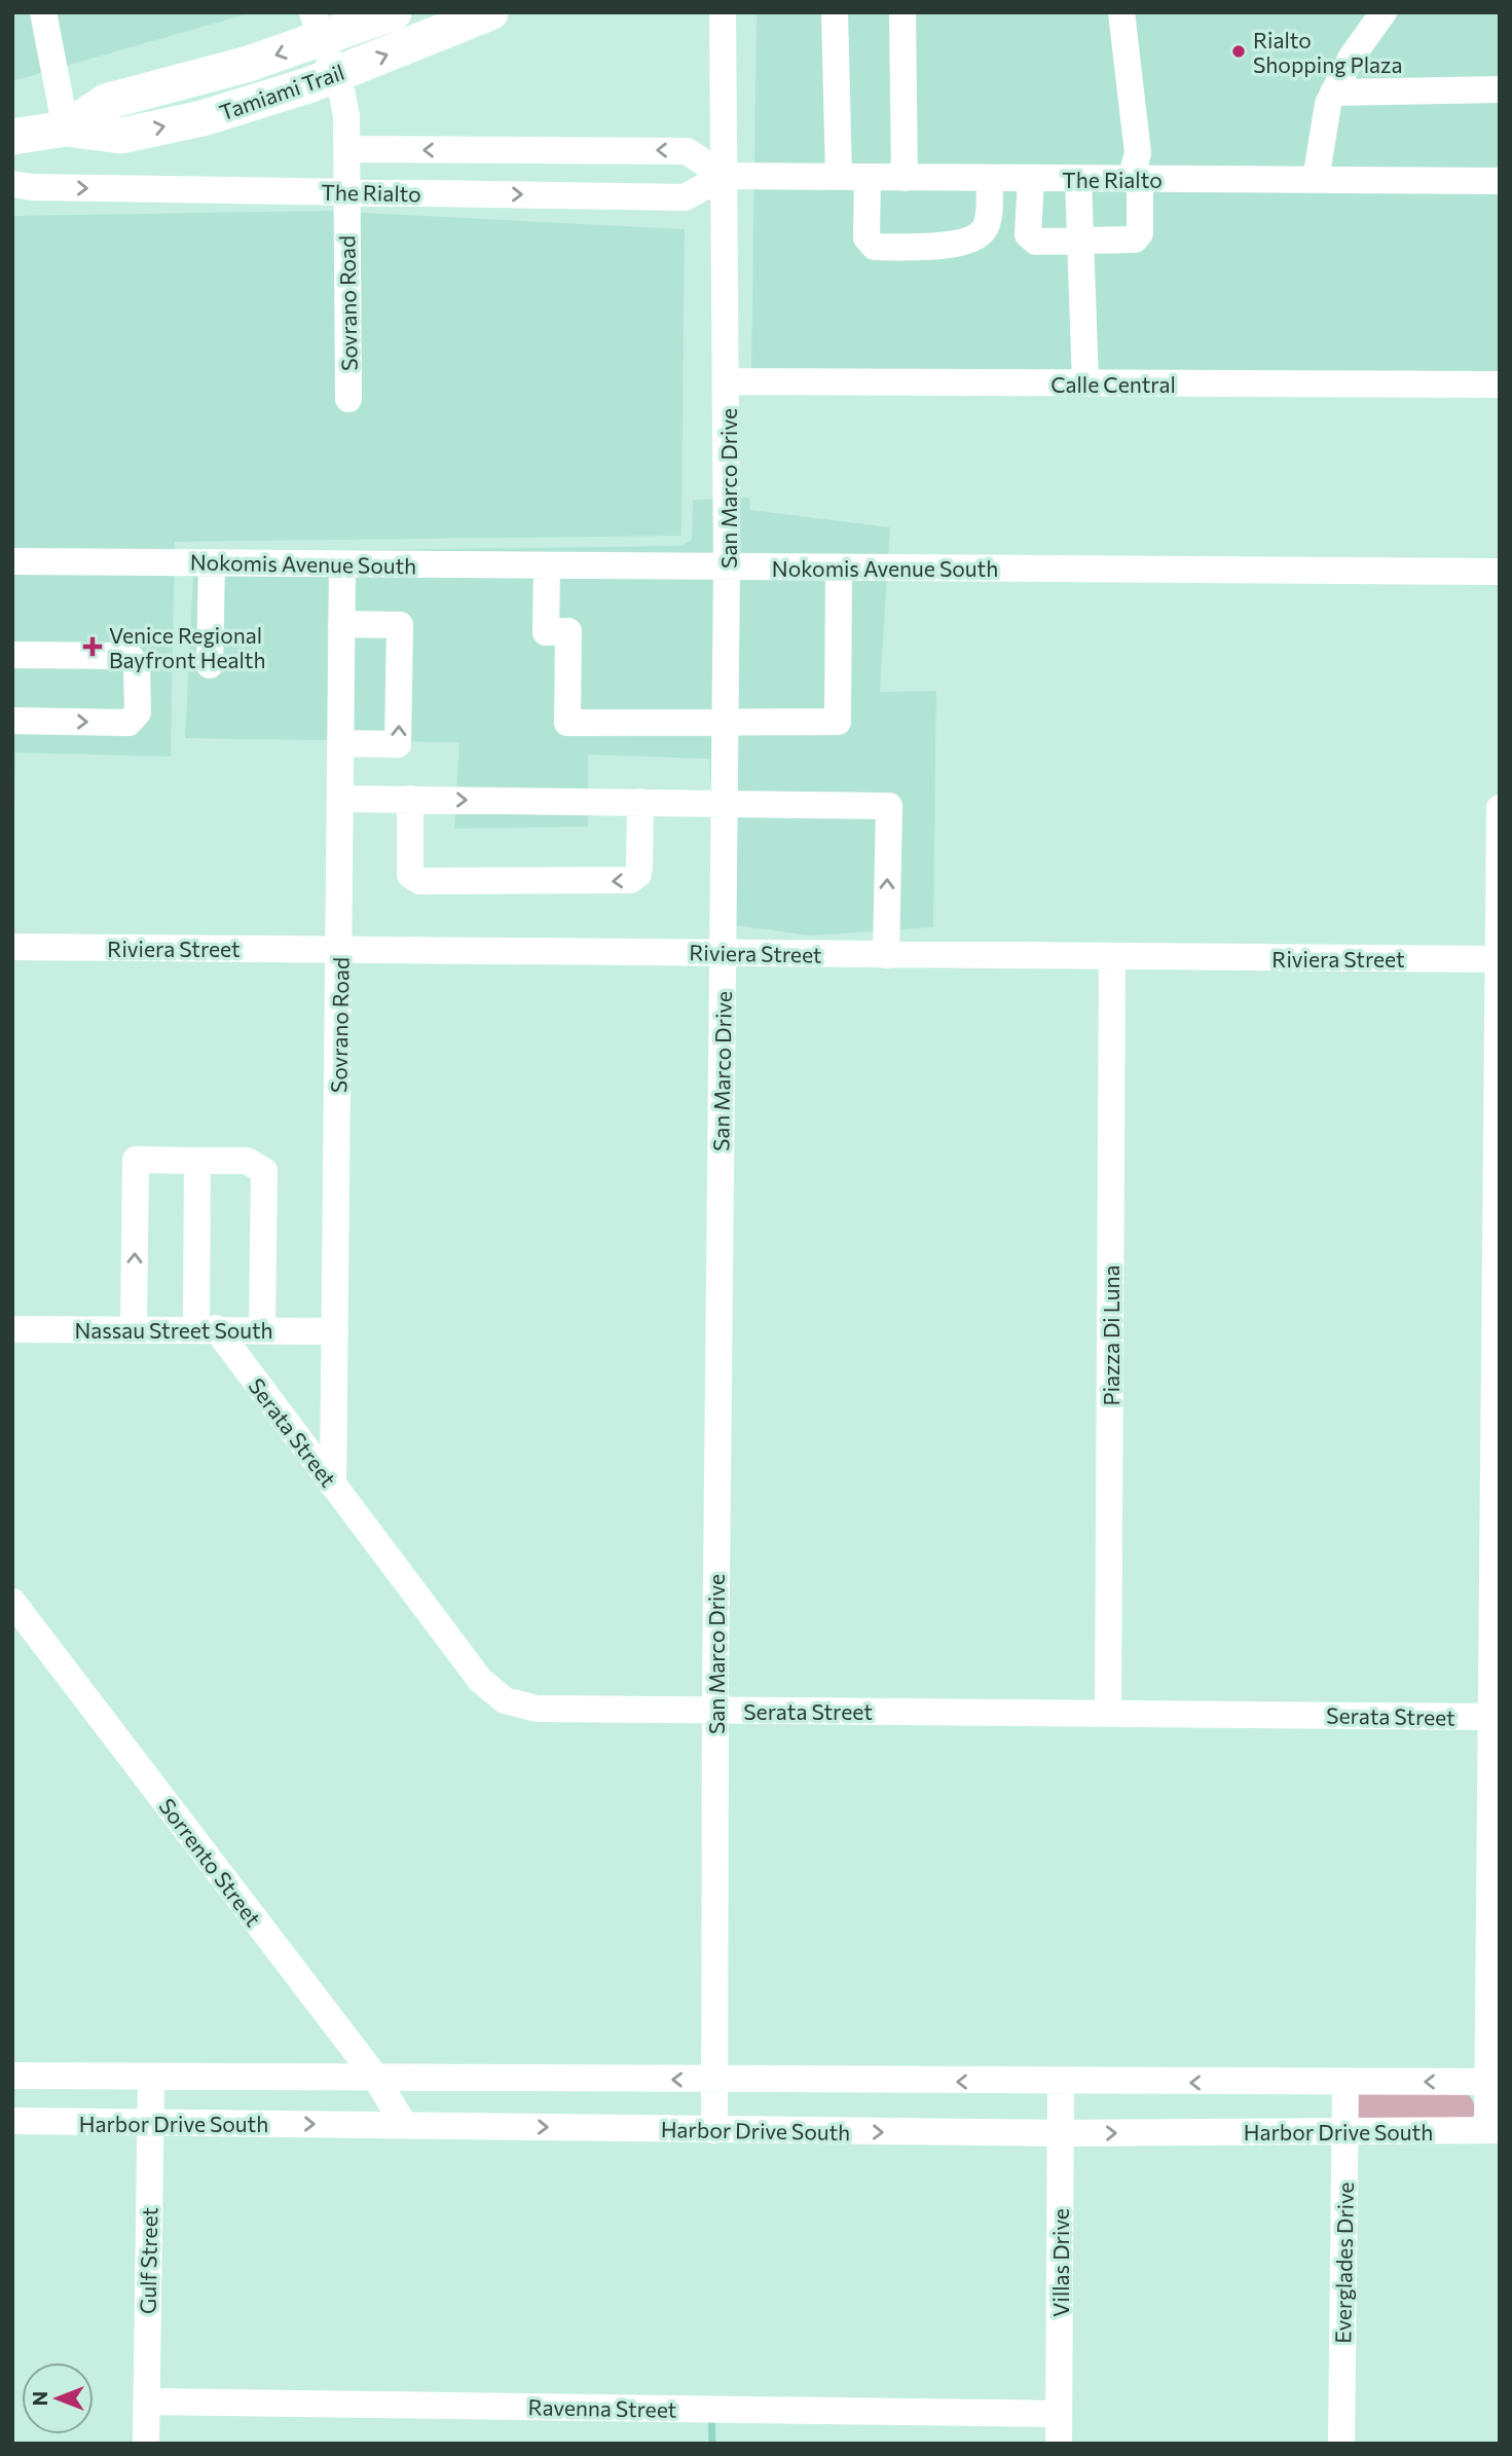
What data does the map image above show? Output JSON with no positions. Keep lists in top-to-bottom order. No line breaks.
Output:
{"streets":{"main road":["Tamiami Trail"],"street":["The Rialto","Sovrano Road","Calle Central","San Marco Drive","Nokomis Avenue South","Riviera Street","Nassau Street South","Piazza Di Luna","Serata Street","Sorrento Street","Harbor Drive South","Gulf Street","Villas Drive","Everglades Drive","Ravenna Street"]},"crossings":[["Tamiami Trail","Sovrano Road"],["The Rialto","Sovrano Road"],["The Rialto","San Marco Drive"],["Sovrano Road","Nokomis Avenue South"],["Sovrano Road","Riviera Street"],["Sovrano Road","Nassau Street South"],["Sovrano Road","Serata Street"],["Calle Central","San Marco Drive"],["San Marco Drive","Nokomis Avenue South"],["San Marco Drive","Riviera Street"],["San Marco Drive","Serata Street"],["San Marco Drive","Harbor Drive South"],["Riviera Street","Piazza Di Luna"],["Nassau Street South","Serata Street"],["Piazza Di Luna","Serata Street"],["Sorrento Street","Harbor Drive South"],["Harbor Drive South","Gulf Street"],["Harbor Drive South","Villas Drive"],["Harbor Drive South","Everglades Drive"],["Gulf Street","Ravenna Street"],["Villas Drive","Ravenna Street"]],"places":{"other":["Rialto Shopping Plaza"],"health":["Venice Regional Bayfront Health"]},"north":"left"}
